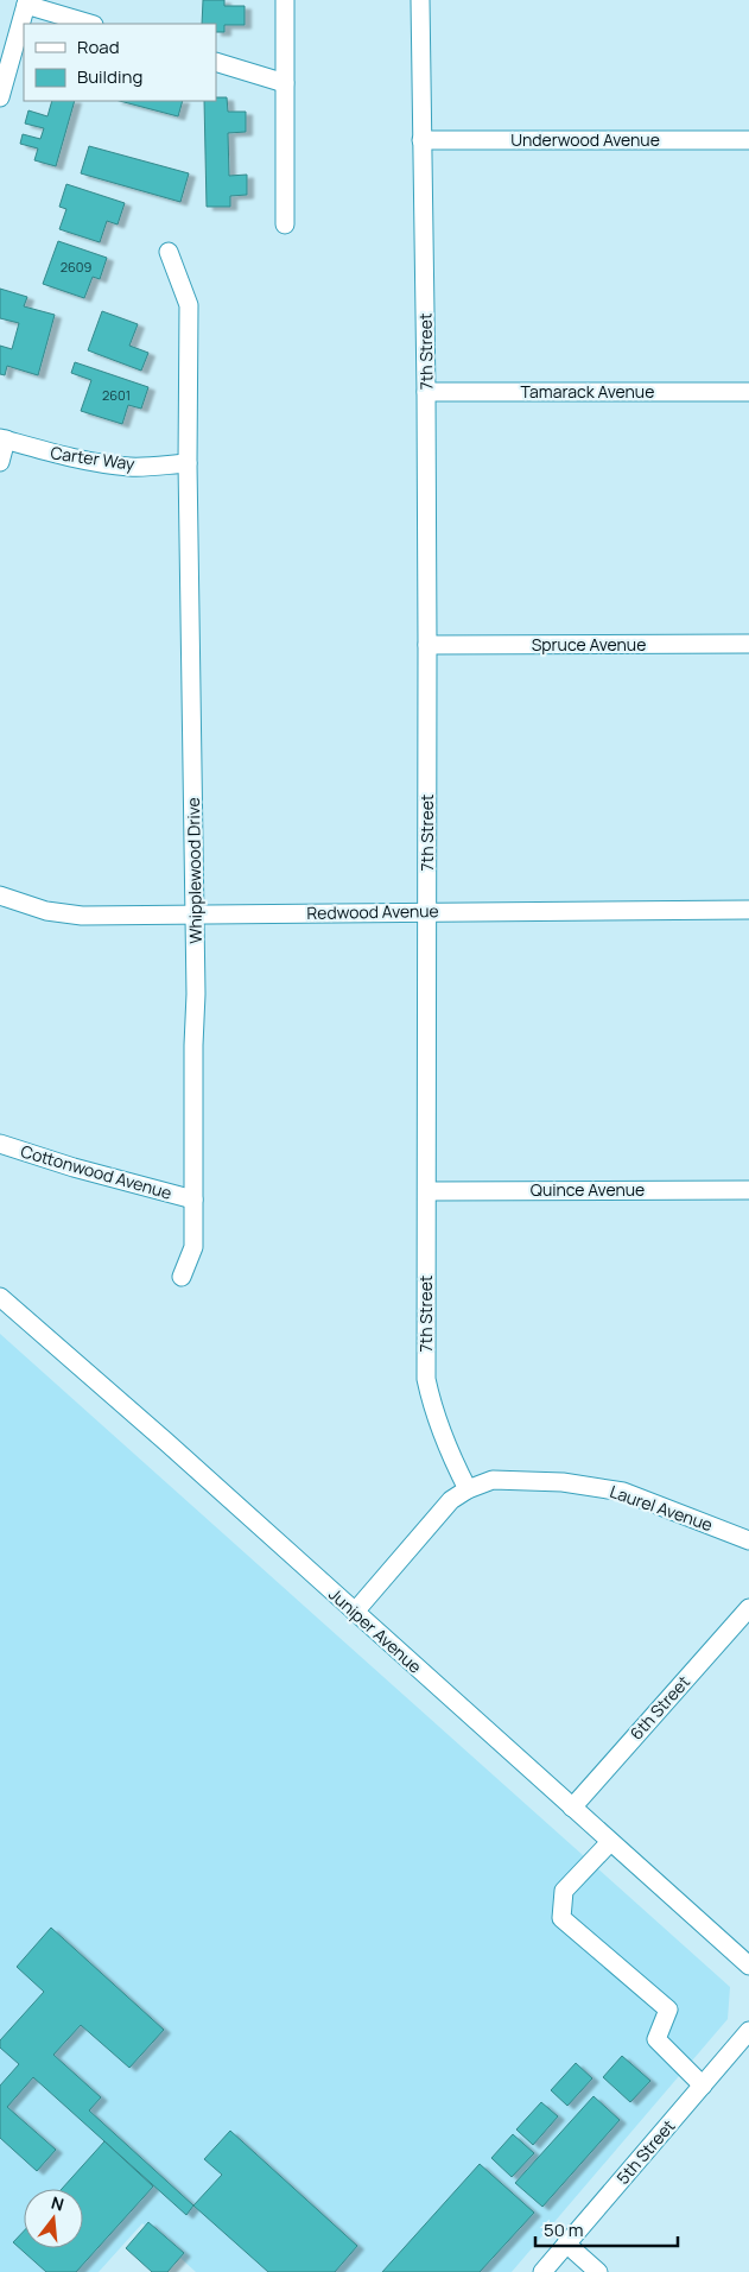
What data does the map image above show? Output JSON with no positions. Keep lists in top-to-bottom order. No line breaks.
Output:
{"streets":{"street":["Underwood Avenue","7th Street","Tamarack Avenue","Carter Way","Spruce Avenue","Whipplewood Drive","Redwood Avenue","Cottonwood Avenue","Quince Avenue","Laurel Avenue","Juniper Avenue","6th Street","5th Street"]},"crossings":[["Underwood Avenue","7th Street"],["7th Street","Tamarack Avenue"],["7th Street","Spruce Avenue"],["7th Street","Redwood Avenue"],["7th Street","Quince Avenue"],["7th Street","Laurel Avenue"],["Carter Way","Whipplewood Drive"],["Whipplewood Drive","Redwood Avenue"],["Whipplewood Drive","Cottonwood Avenue"],["Juniper Avenue","6th Street"]],"house_numbers":["2609","2601"],"legend":["Road","Building"],"scale_bar":"50 m","north":"top"}
